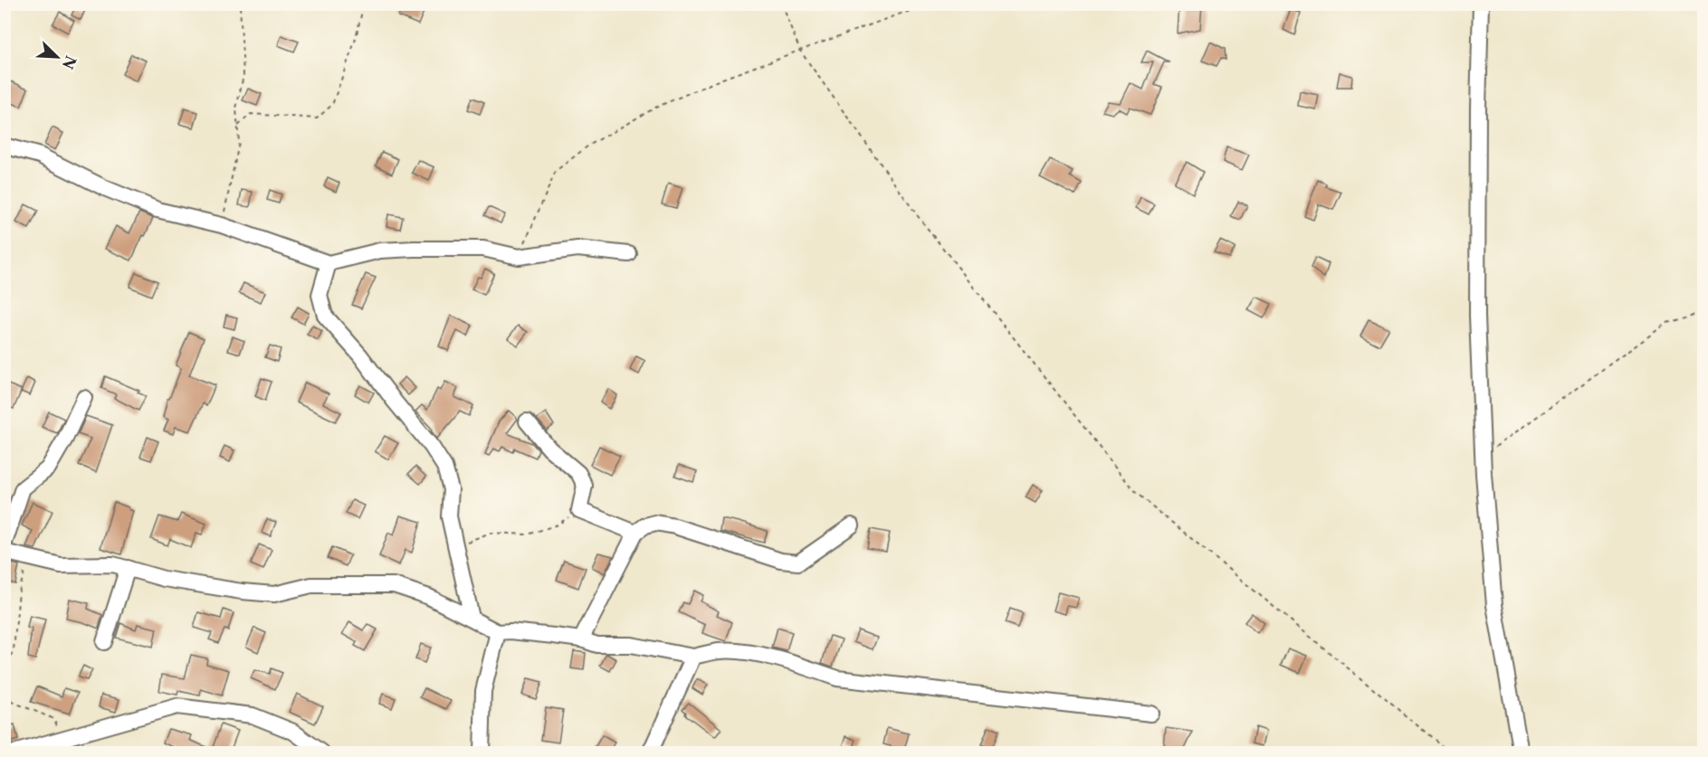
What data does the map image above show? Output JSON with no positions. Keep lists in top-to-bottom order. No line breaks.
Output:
{"north":"bottom right"}
